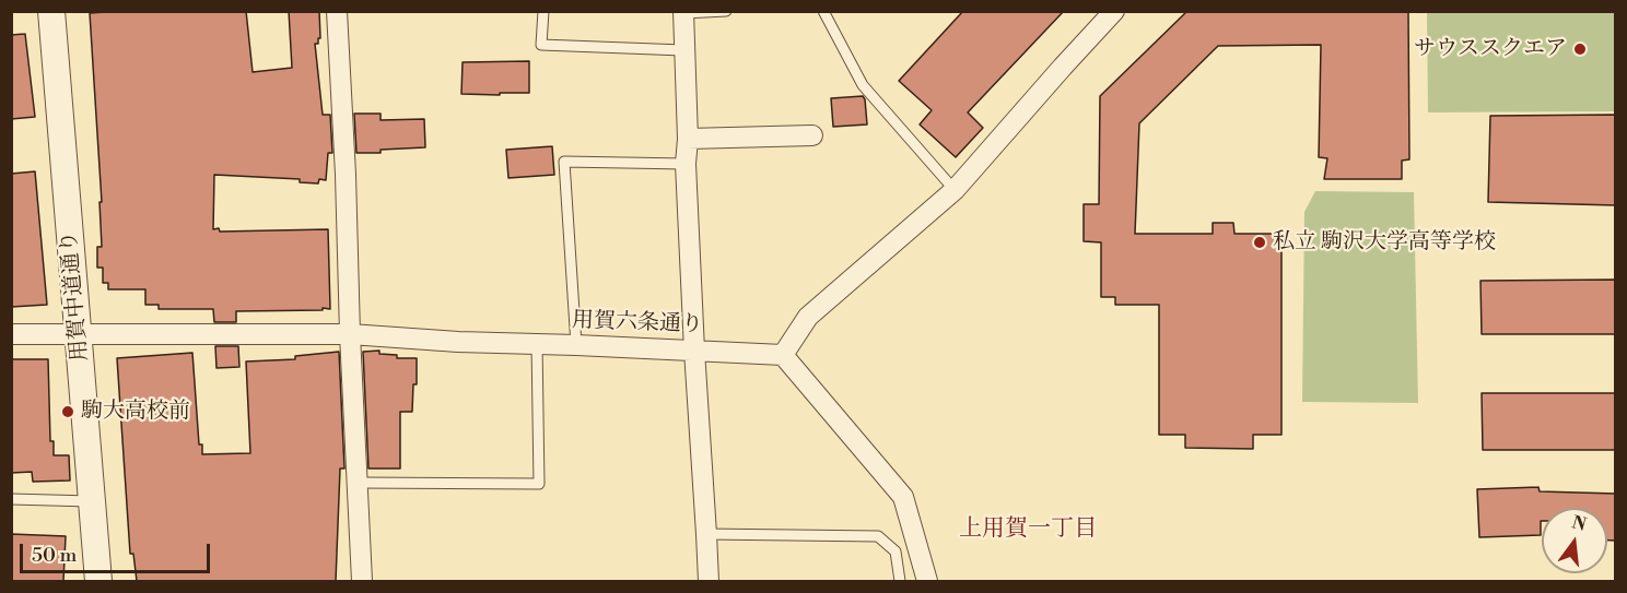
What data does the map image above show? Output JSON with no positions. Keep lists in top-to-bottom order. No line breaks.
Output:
{"streets":{"street":["用賀中道通り","用賀六条通り"]},"crossings":[["用賀中道通り","用賀六条通り"]],"districts":["上用賀一丁目"],"places":["サウススクエア","私立 駒沢大学高等学校","駒大高校前"],"scale_bar":"50 m","north":"top"}
